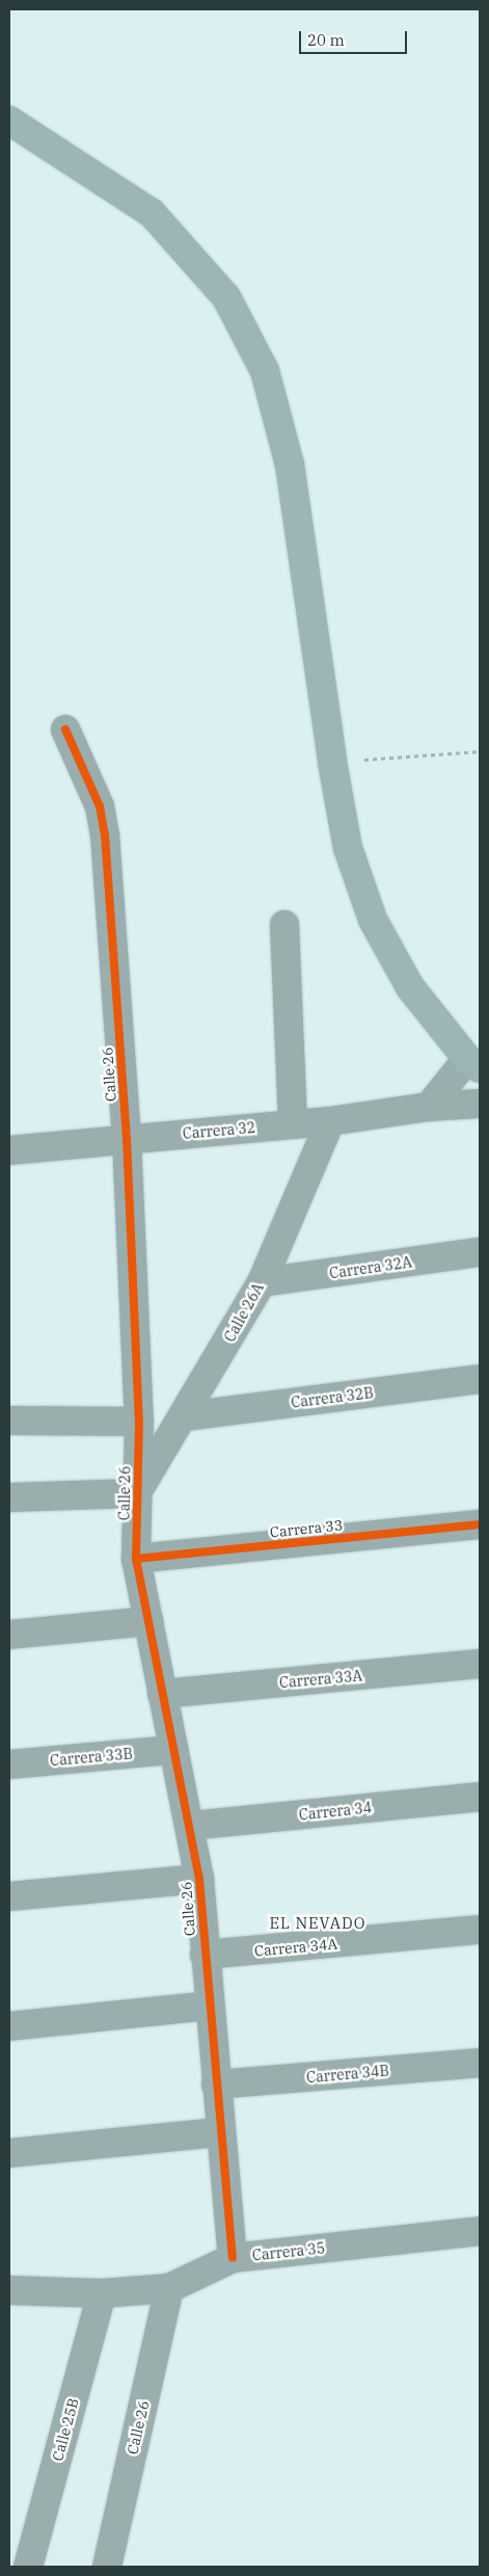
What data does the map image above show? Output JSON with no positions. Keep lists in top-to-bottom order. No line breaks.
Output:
{"streets":{"street":["Calle 26","Carrera 32","Carrera 32A","Calle 26A","Carrera 32B","Carrera 33","Carrera 33A","Carrera 33B","Carrera 34","Carrera 34A","Carrera 34B","Carrera 35","Calle 25B"]},"crossings":[["Calle 26","Carrera 32"],["Calle 26","Calle 26A"],["Calle 26","Carrera 33"],["Calle 26","Carrera 33A"],["Calle 26","Carrera 33B"],["Calle 26","Carrera 34"],["Calle 26","Carrera 34A"],["Calle 26","Carrera 34B"],["Calle 26","Carrera 35"],["Carrera 32","Calle 26A"],["Carrera 32A","Calle 26A"],["Calle 26A","Carrera 32B"],["Carrera 35","Calle 25B"]],"districts":["EL NEVADO"],"scale_bar":"20 m"}
